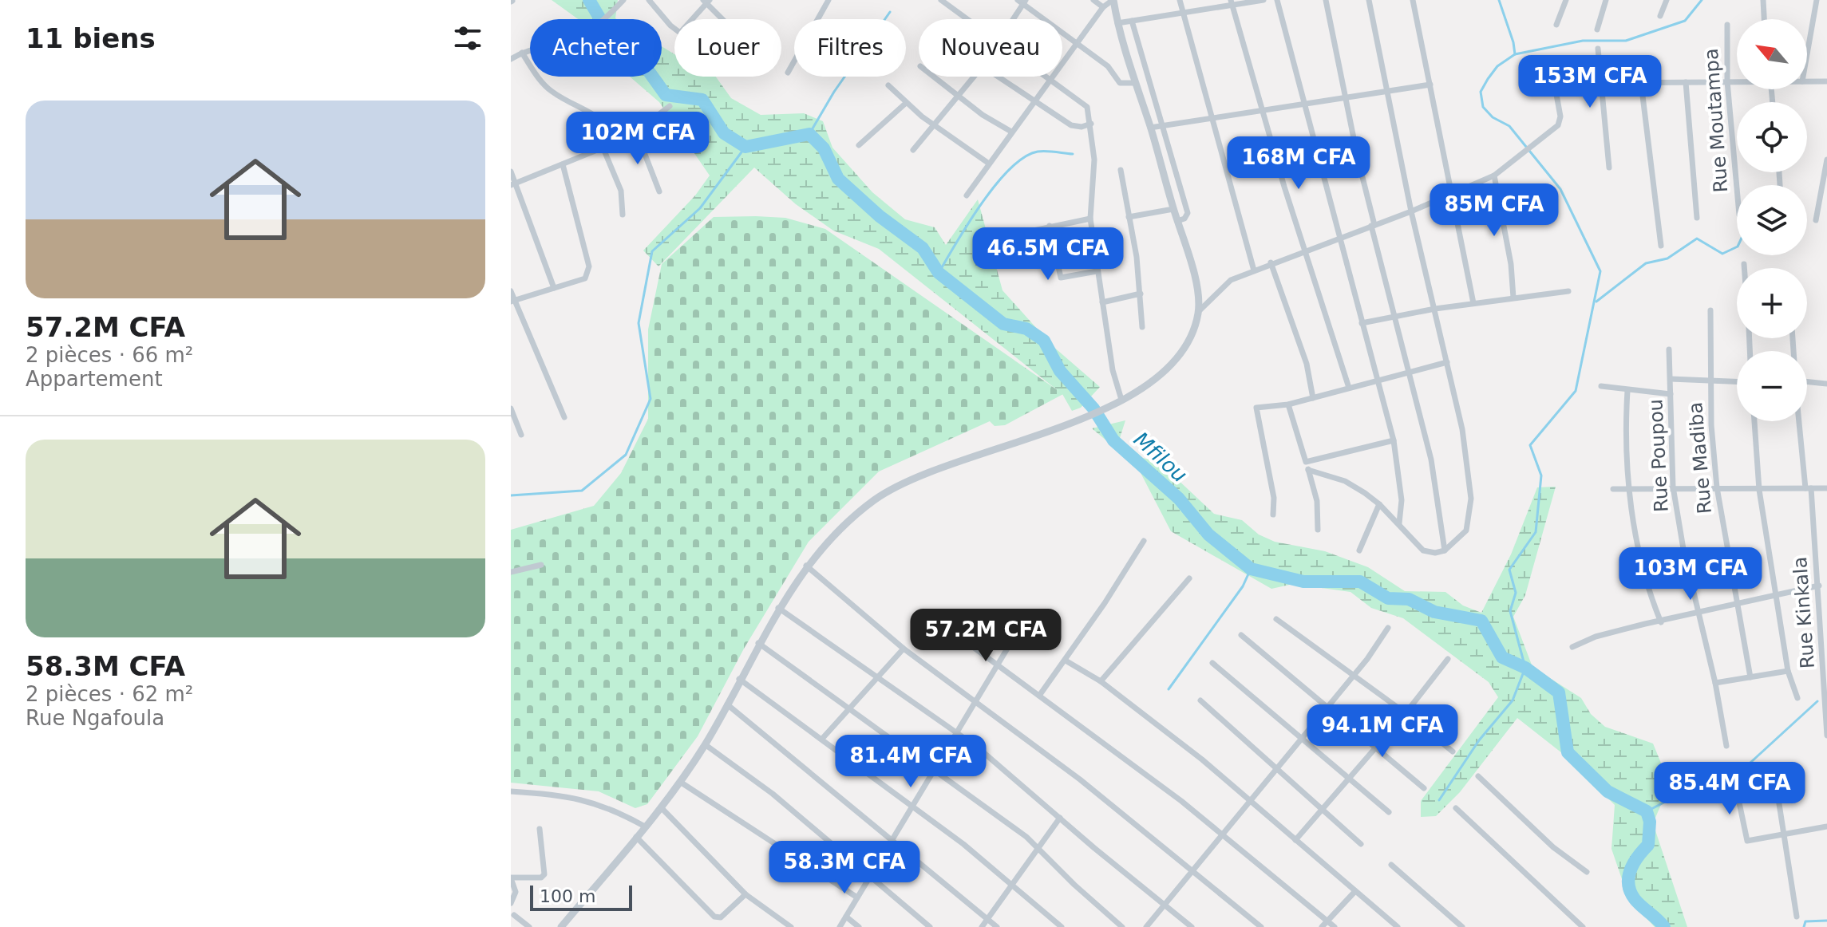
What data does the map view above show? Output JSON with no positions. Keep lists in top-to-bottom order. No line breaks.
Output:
{"streets":{"street":["Rue Moutampa","Rue Poupou","Rue Madiba","Rue Kinkala"]},"water":["Mfilou"],"scale_bar":"100 m","north":"top left","page":{"heading":"11 biens","map_buttons":["+","−"],"chip":["Acheter","Louer","Filtres","Nouveau"],"price":["153M CFA","102M CFA","168M CFA","85M CFA","46.5M CFA","103M CFA","57.2M CFA","94.1M CFA","81.4M CFA","85.4M CFA","58.3M CFA"],"list":[{"name":"57.2M CFA","note":"2 pièces · 66 m² · Appartement"},{"name":"58.3M CFA","note":"2 pièces · 62 m² · Rue Ngafoula"}],"scale":"100 m"}}
